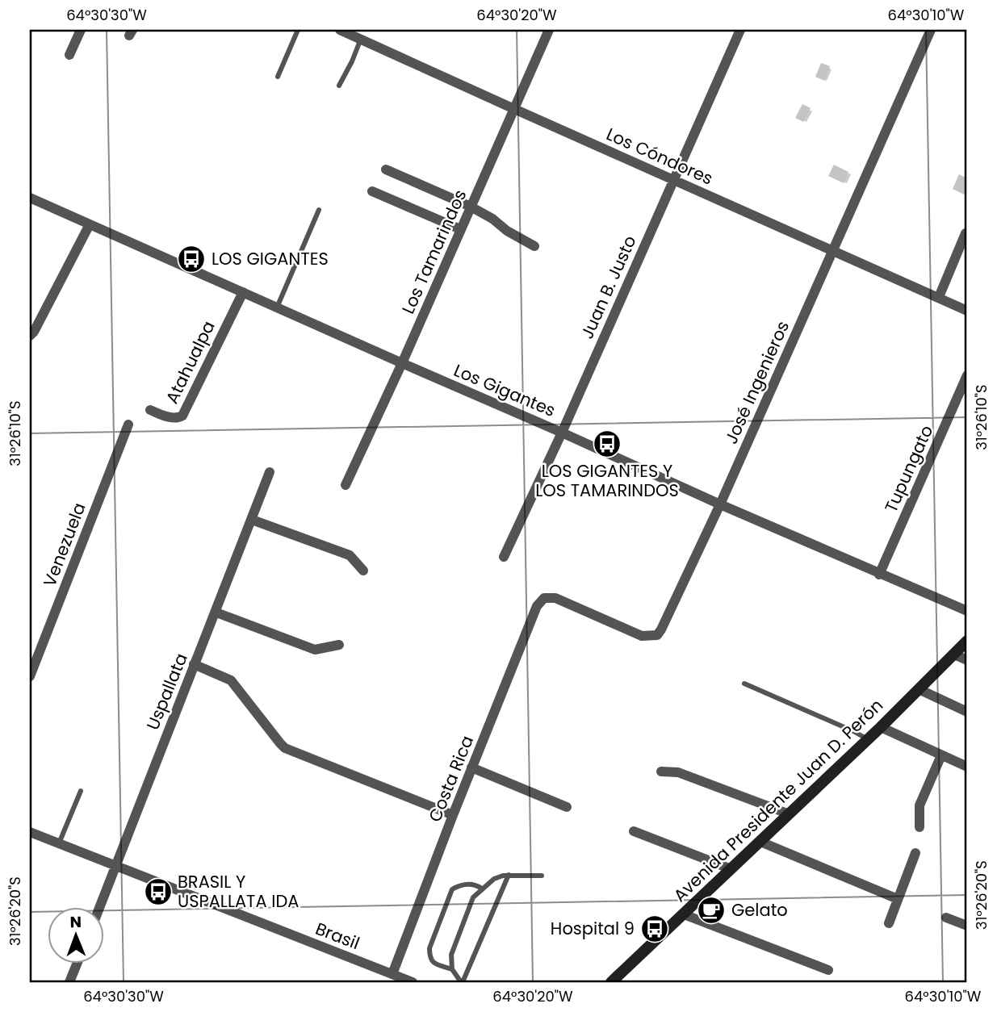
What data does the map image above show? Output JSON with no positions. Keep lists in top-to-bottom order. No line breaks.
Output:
{"streets":{"main road":["Avenida Presidente Juan D. Perón"],"street":["Los Cóndores","Los Tamarindos","Juan B. Justo","Atahualpa","José Ingenieros","Los Gigantes","Tupungato","Venezuela","Uspallata","Costa Rica","Brasil"]},"crossings":[["Los Cóndores","Los Tamarindos"],["Los Cóndores","Juan B. Justo"],["Los Cóndores","José Ingenieros"],["Los Tamarindos","Los Gigantes"],["Juan B. Justo","Los Gigantes"],["Atahualpa","Los Gigantes"],["José Ingenieros","Los Gigantes"],["José Ingenieros","Costa Rica"],["Los Gigantes","Tupungato"],["Uspallata","Brasil"],["Costa Rica","Brasil"]],"places":{"bus stop":["LOS GIGANTES","LOS GIGANTES Y LOS TAMARINDOS","BRASIL Y USPALLATA IDA","Hospital 9"],"cafe":["Gelato"]},"north":"top","coordinates":["64°30'30\"W","64°30'20\"W","64°30'10\"W","31°26'10\"S","31°26'20\"S"]}
